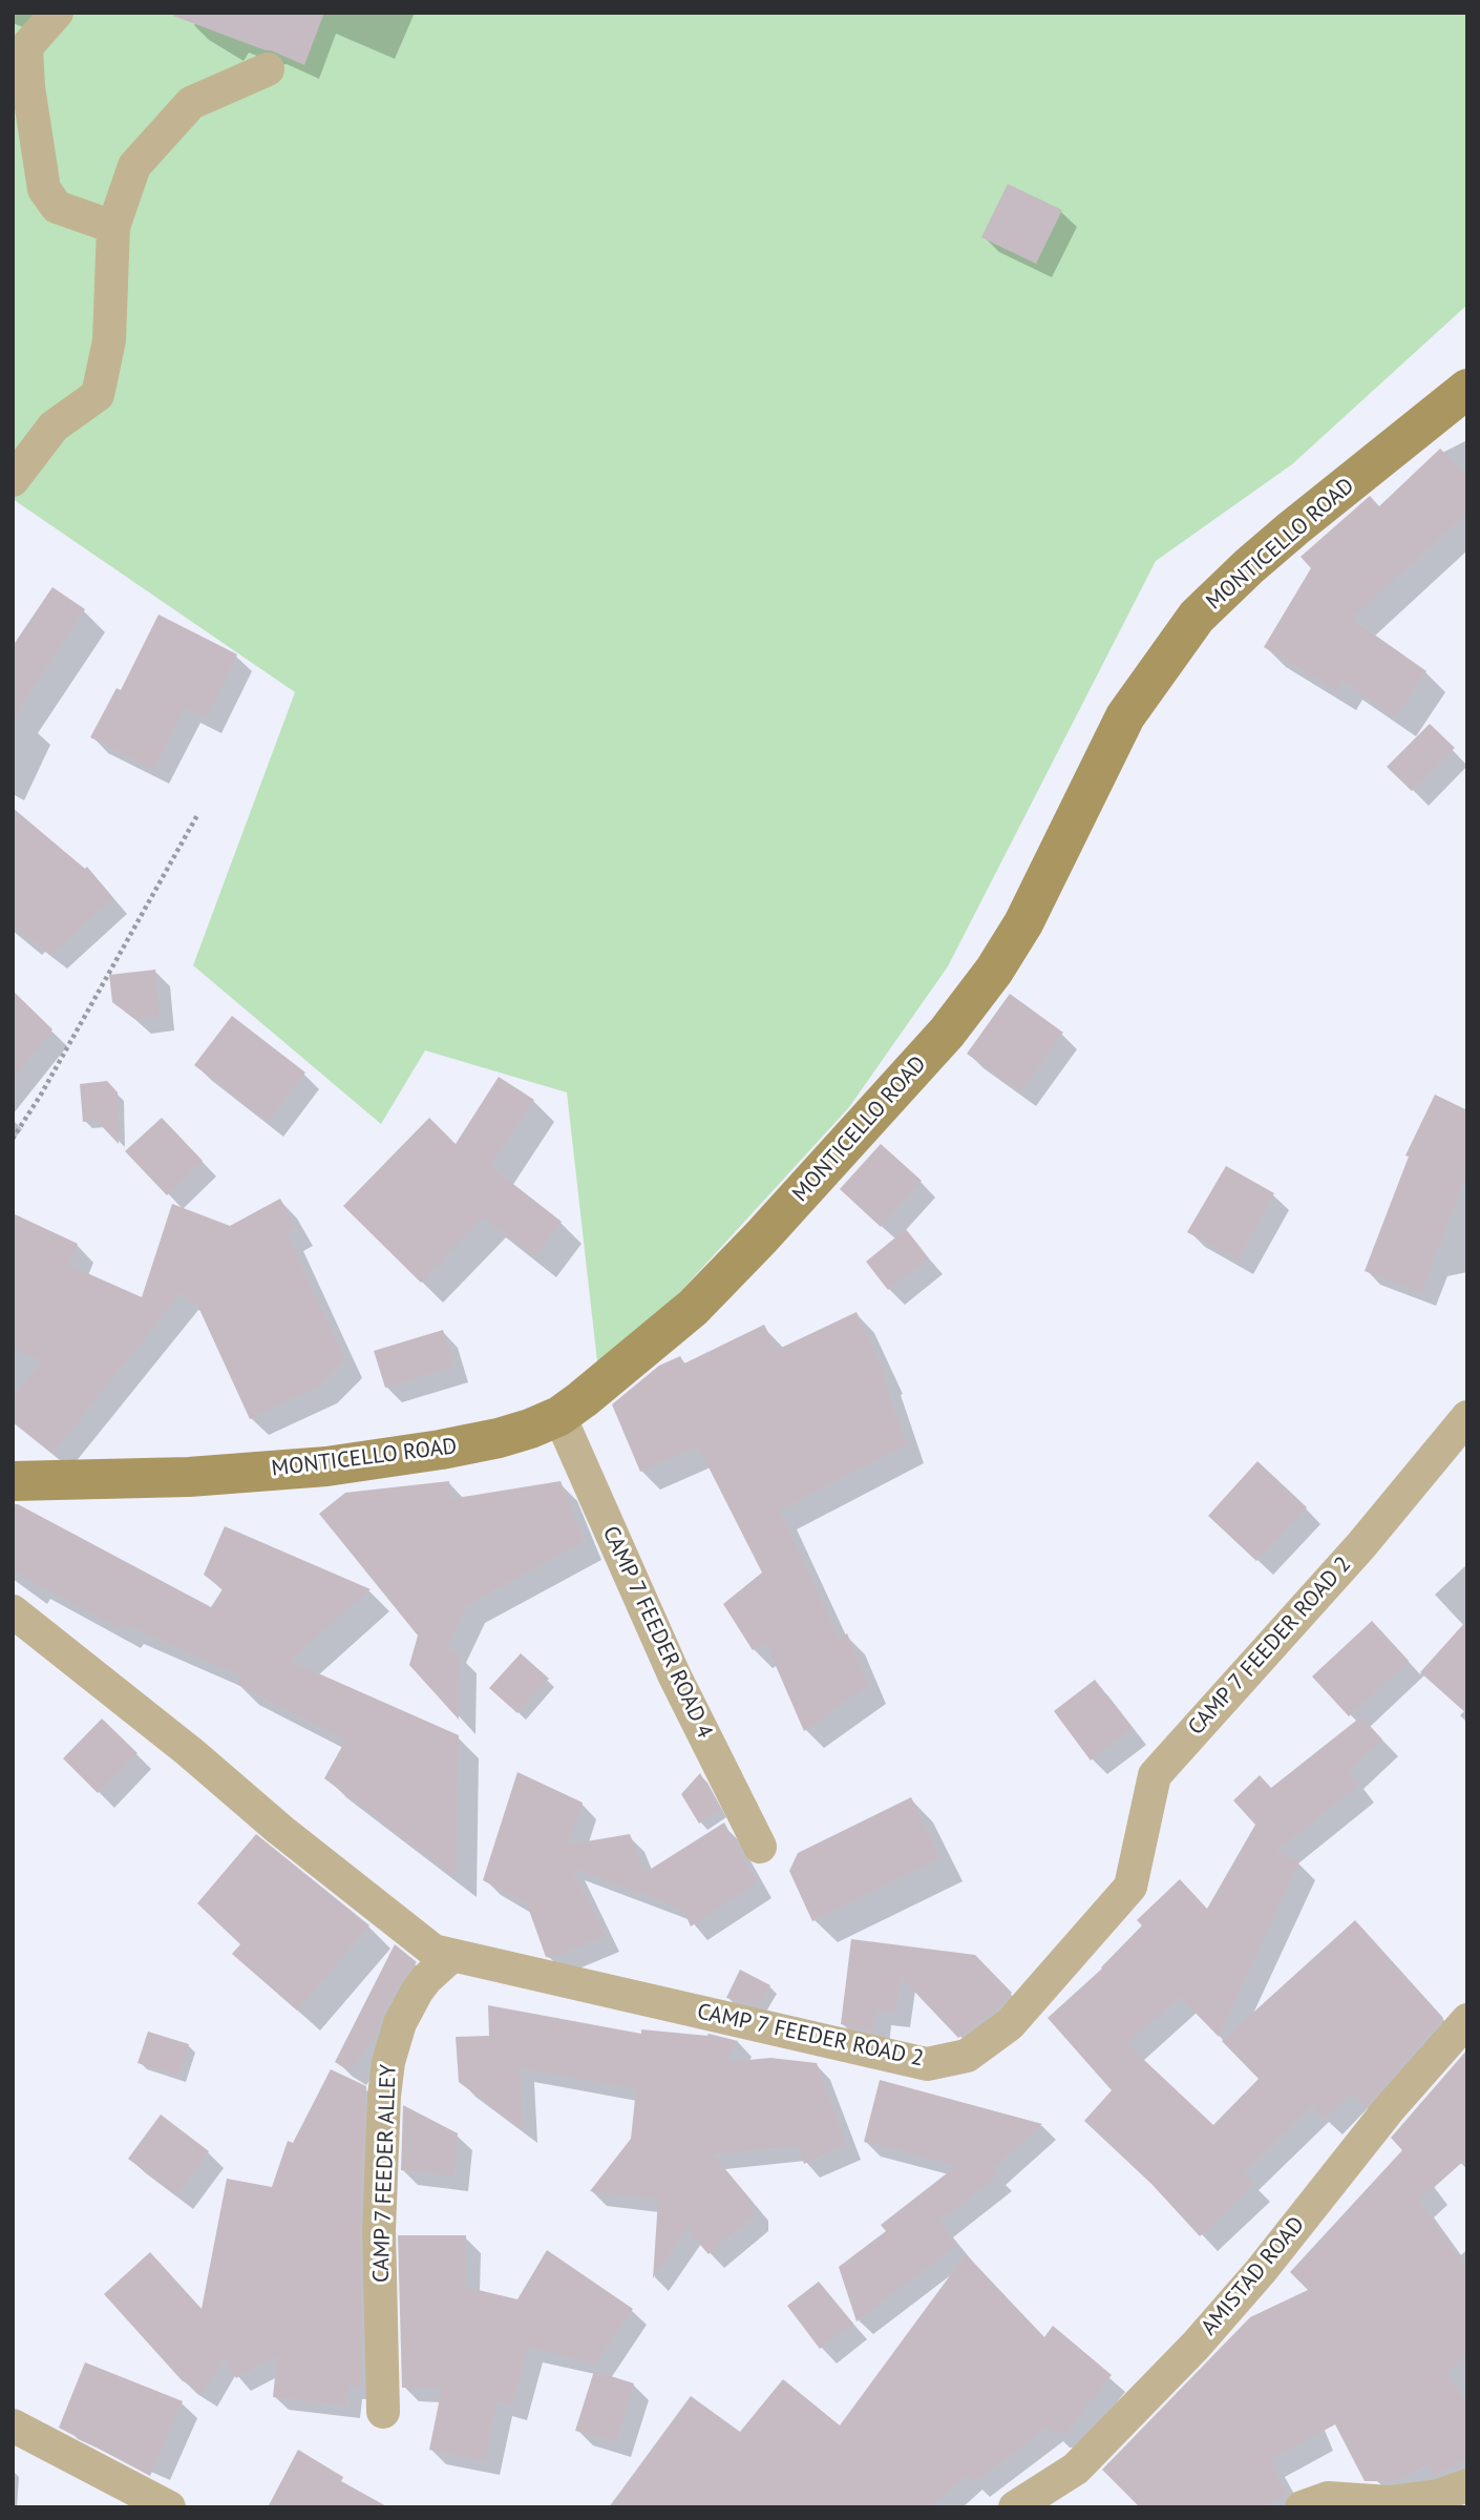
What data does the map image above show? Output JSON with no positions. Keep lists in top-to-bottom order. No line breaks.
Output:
{"streets":{"main road":["MONTICELLO ROAD"],"street":["CAMP 7 FEEDER ROAD 4","CAMP 7 FEEDER ROAD 2","CAMP 7 FEEDER ALLEY","AMISTAD ROAD"]},"crossings":[["MONTICELLO ROAD","CAMP 7 FEEDER ROAD 4"],["CAMP 7 FEEDER ROAD 2","CAMP 7 FEEDER ALLEY"]]}
